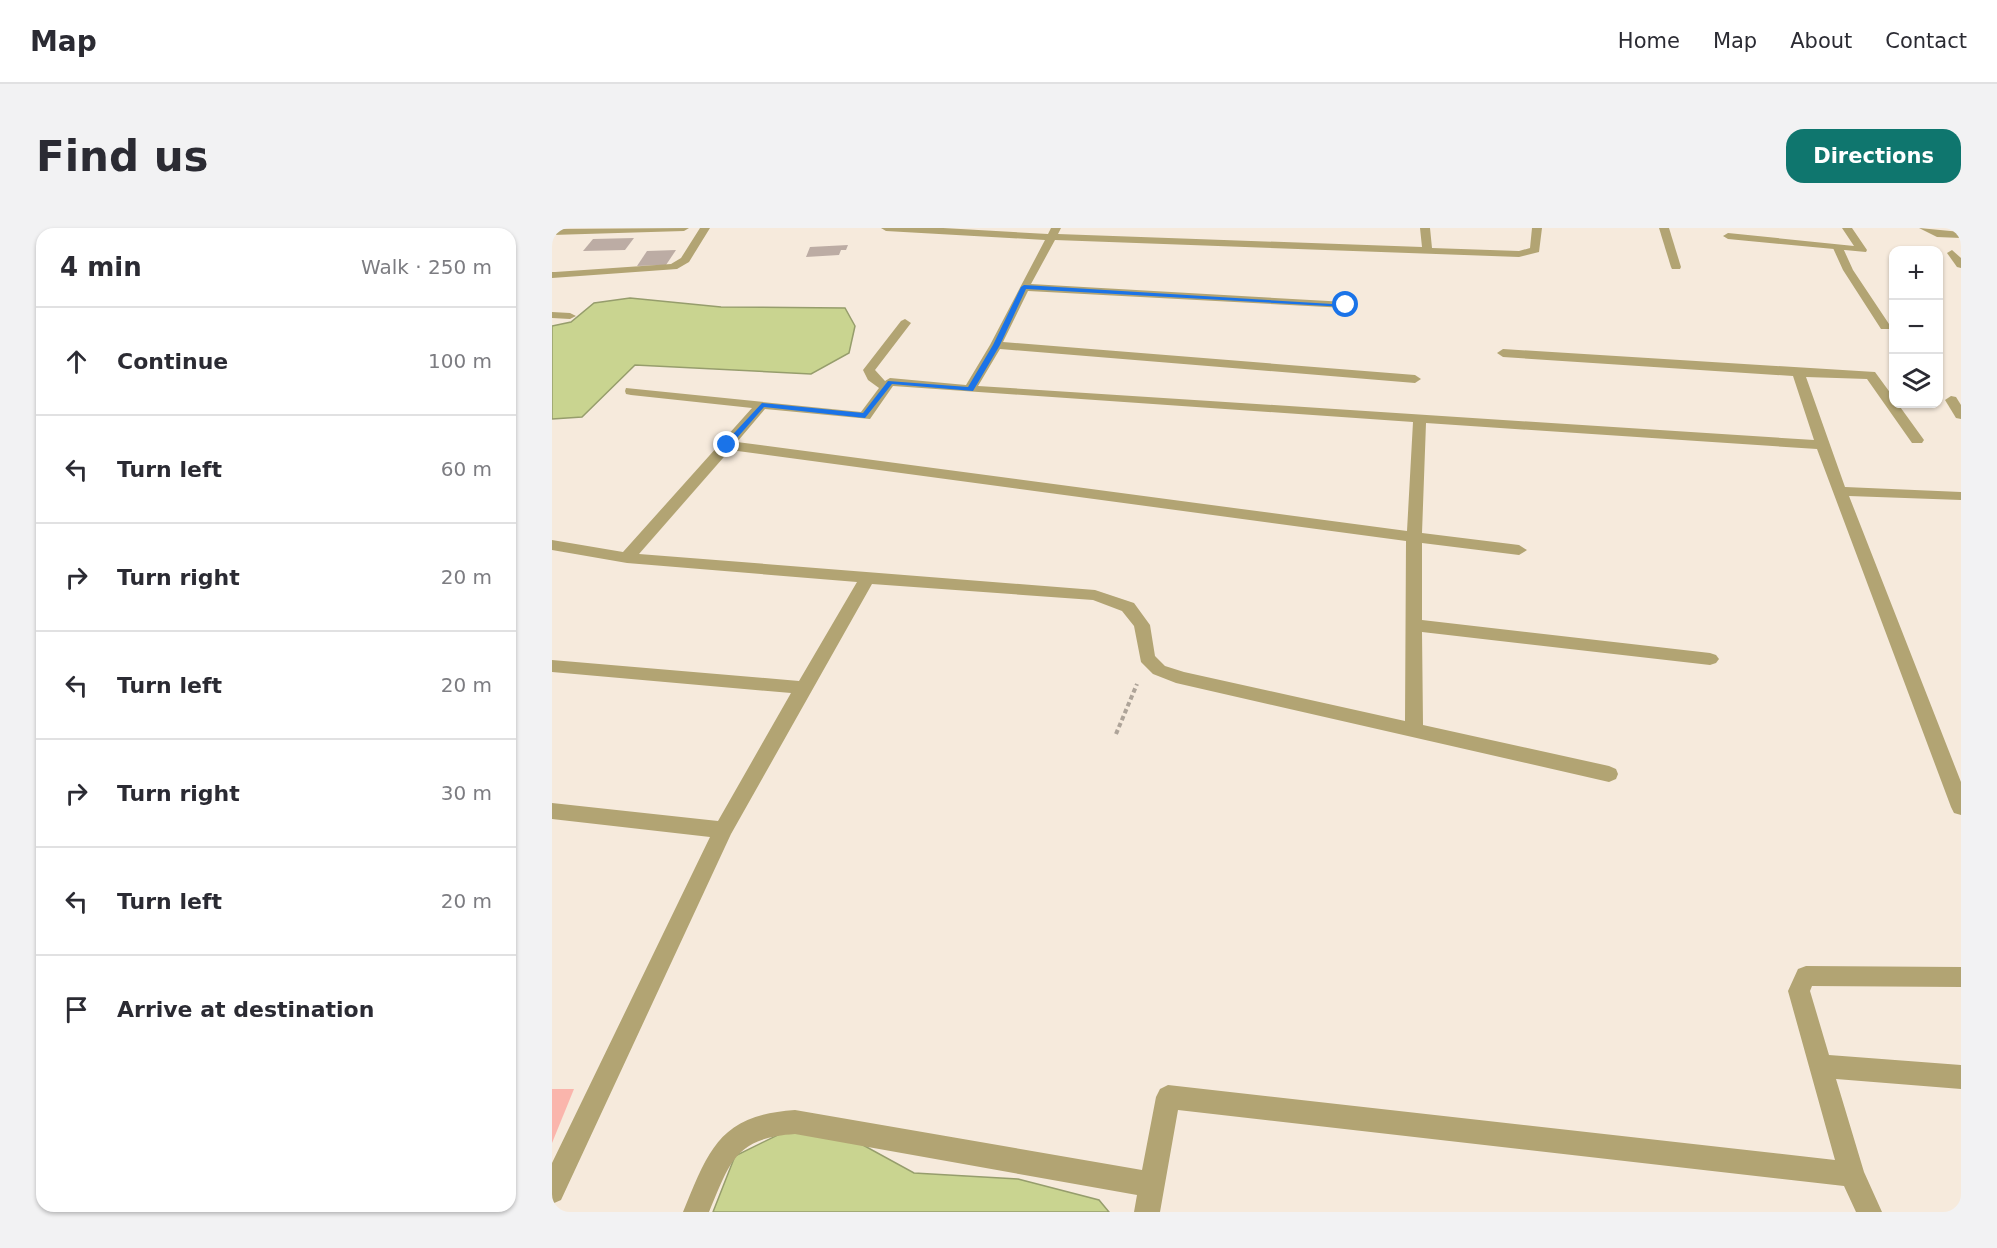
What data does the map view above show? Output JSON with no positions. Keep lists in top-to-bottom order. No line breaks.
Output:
{"page":{"header":"Map","nav":["Home","Map","About","Contact"],"buttons":"Directions","title":"Find us","heading":["4 min","Walk · 250 m"],"map_buttons":["+","−"],"list":[["Continue","100 m"],["Turn left","60 m"],["Turn right","20 m"],["Turn left","20 m"],["Turn right","30 m"],["Turn left","20 m"],"Arrive at destination"]}}
